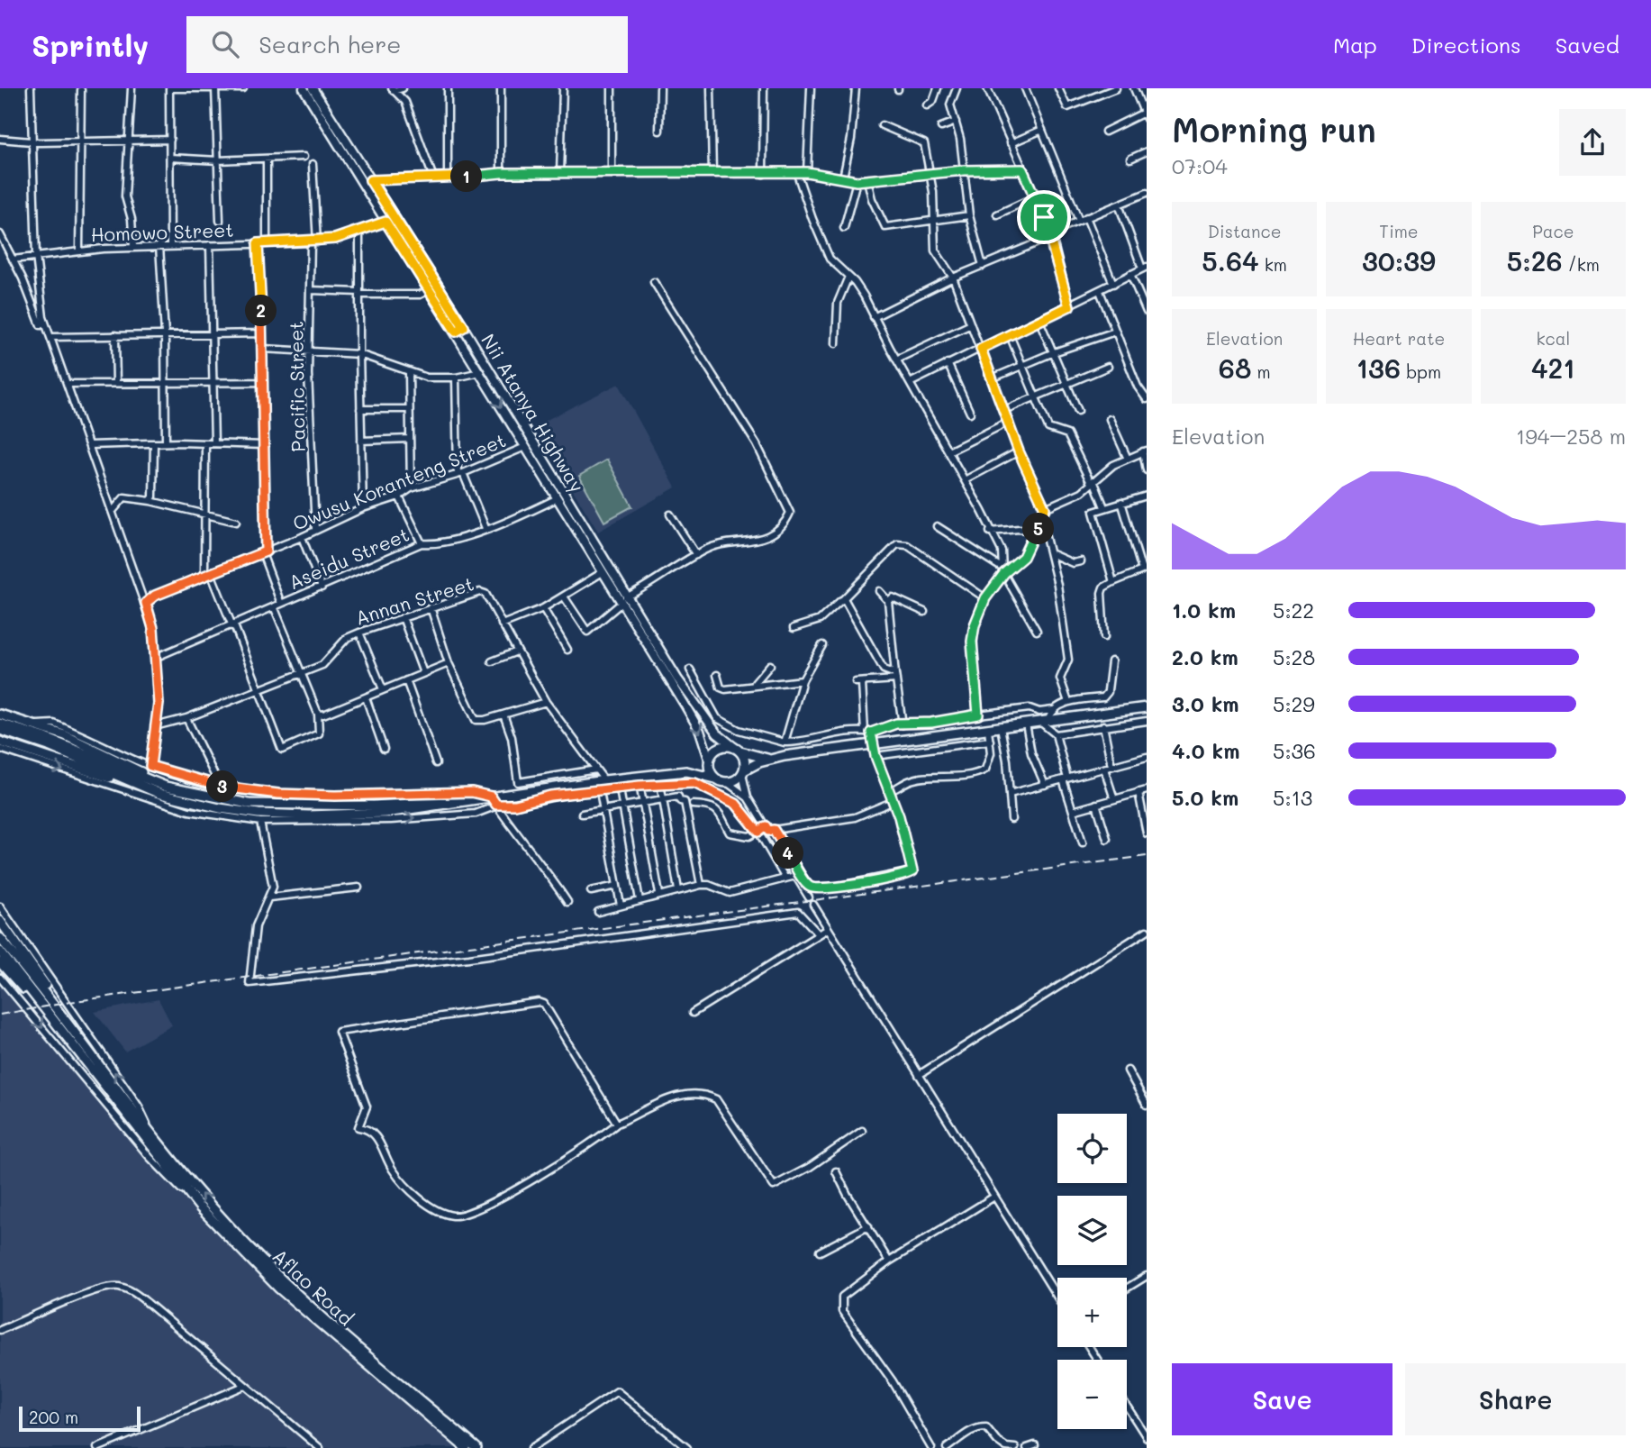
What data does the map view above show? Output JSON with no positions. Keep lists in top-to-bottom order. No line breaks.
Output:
{"streets":{"highway":["Aflao Road"],"main road":["Nii Atanya Highway"],"street":["Homowo Street","Pacific Street","Owusu Koranteng Street","Aseidu Street","Annan Street"]},"crossings":[["Homowo Street","Pacific Street"],["Pacific Street","Owusu Koranteng Street"]],"scale_bar":"200 m","page":{"header":"Sprintly","search":"Search here","nav":["Map","Directions","Saved"],"heading":["Morning run","07:04"],"pins":["1","2","5","3","4"],"stats":[["Distance","5.64 km"],["Time","30:39"],["Pace","5:26 /km"],["Elevation","68 m"],["Heart rate","136 bpm"],["kcal","421"]],"chart":["Elevation","194–258 m"],"list":[{"name":"1.0 km","note":"5:22"},{"name":"2.0 km","note":"5:28"},{"name":"3.0 km","note":"5:29"},{"name":"4.0 km","note":"5:36"},{"name":"5.0 km","note":"5:13"}],"map_buttons":["+","−"],"buttons":["Save","Share"],"scale":"200 m"}}
